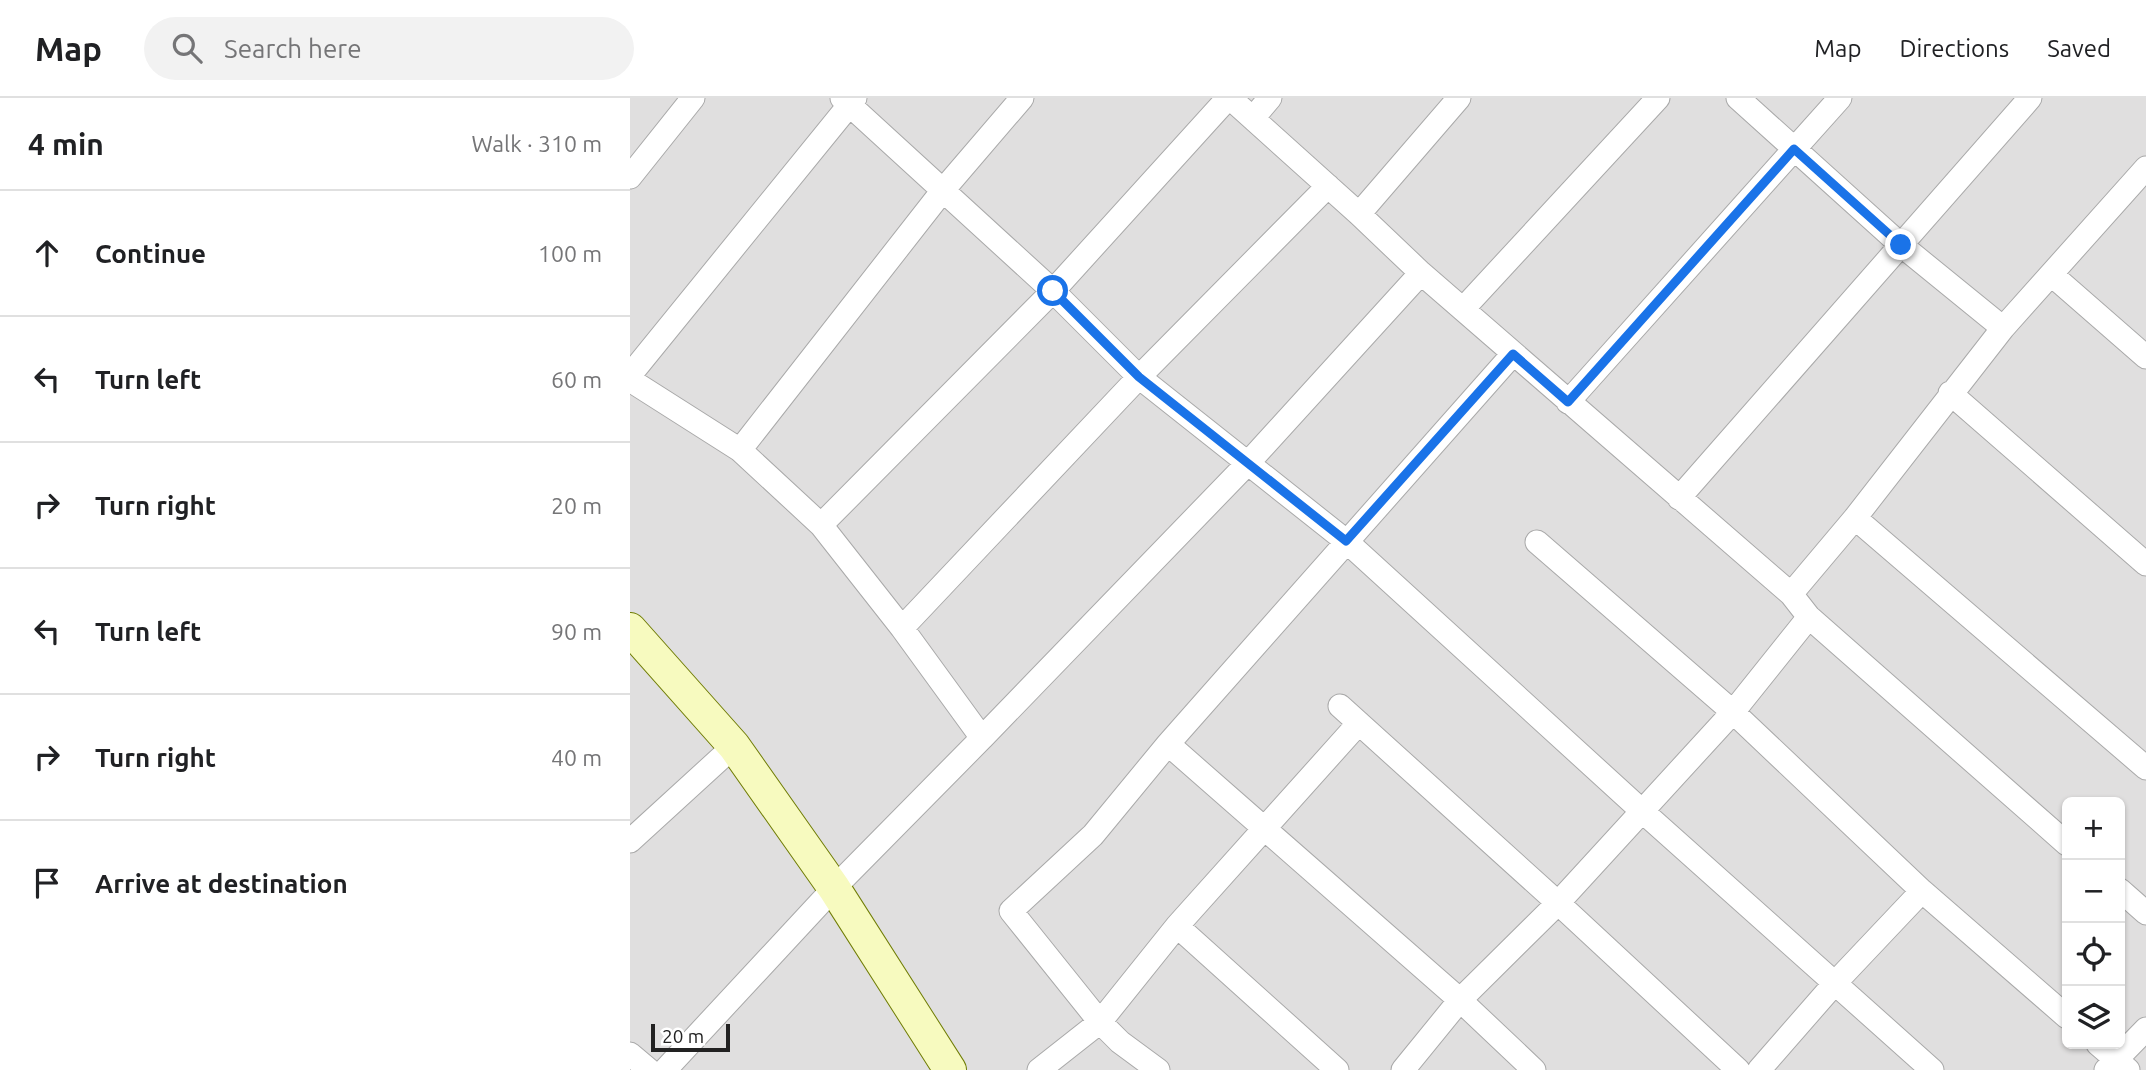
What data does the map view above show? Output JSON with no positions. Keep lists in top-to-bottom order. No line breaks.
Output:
{"scale_bar":"20 m","page":{"header":"Map","search":"Search here","nav":["Map","Directions","Saved"],"heading":["4 min","Walk · 310 m"],"list":[["Continue","100 m"],["Turn left","60 m"],["Turn right","20 m"],["Turn left","90 m"],["Turn right","40 m"],"Arrive at destination"],"map_buttons":["+","−"],"scale":"20 m"}}
